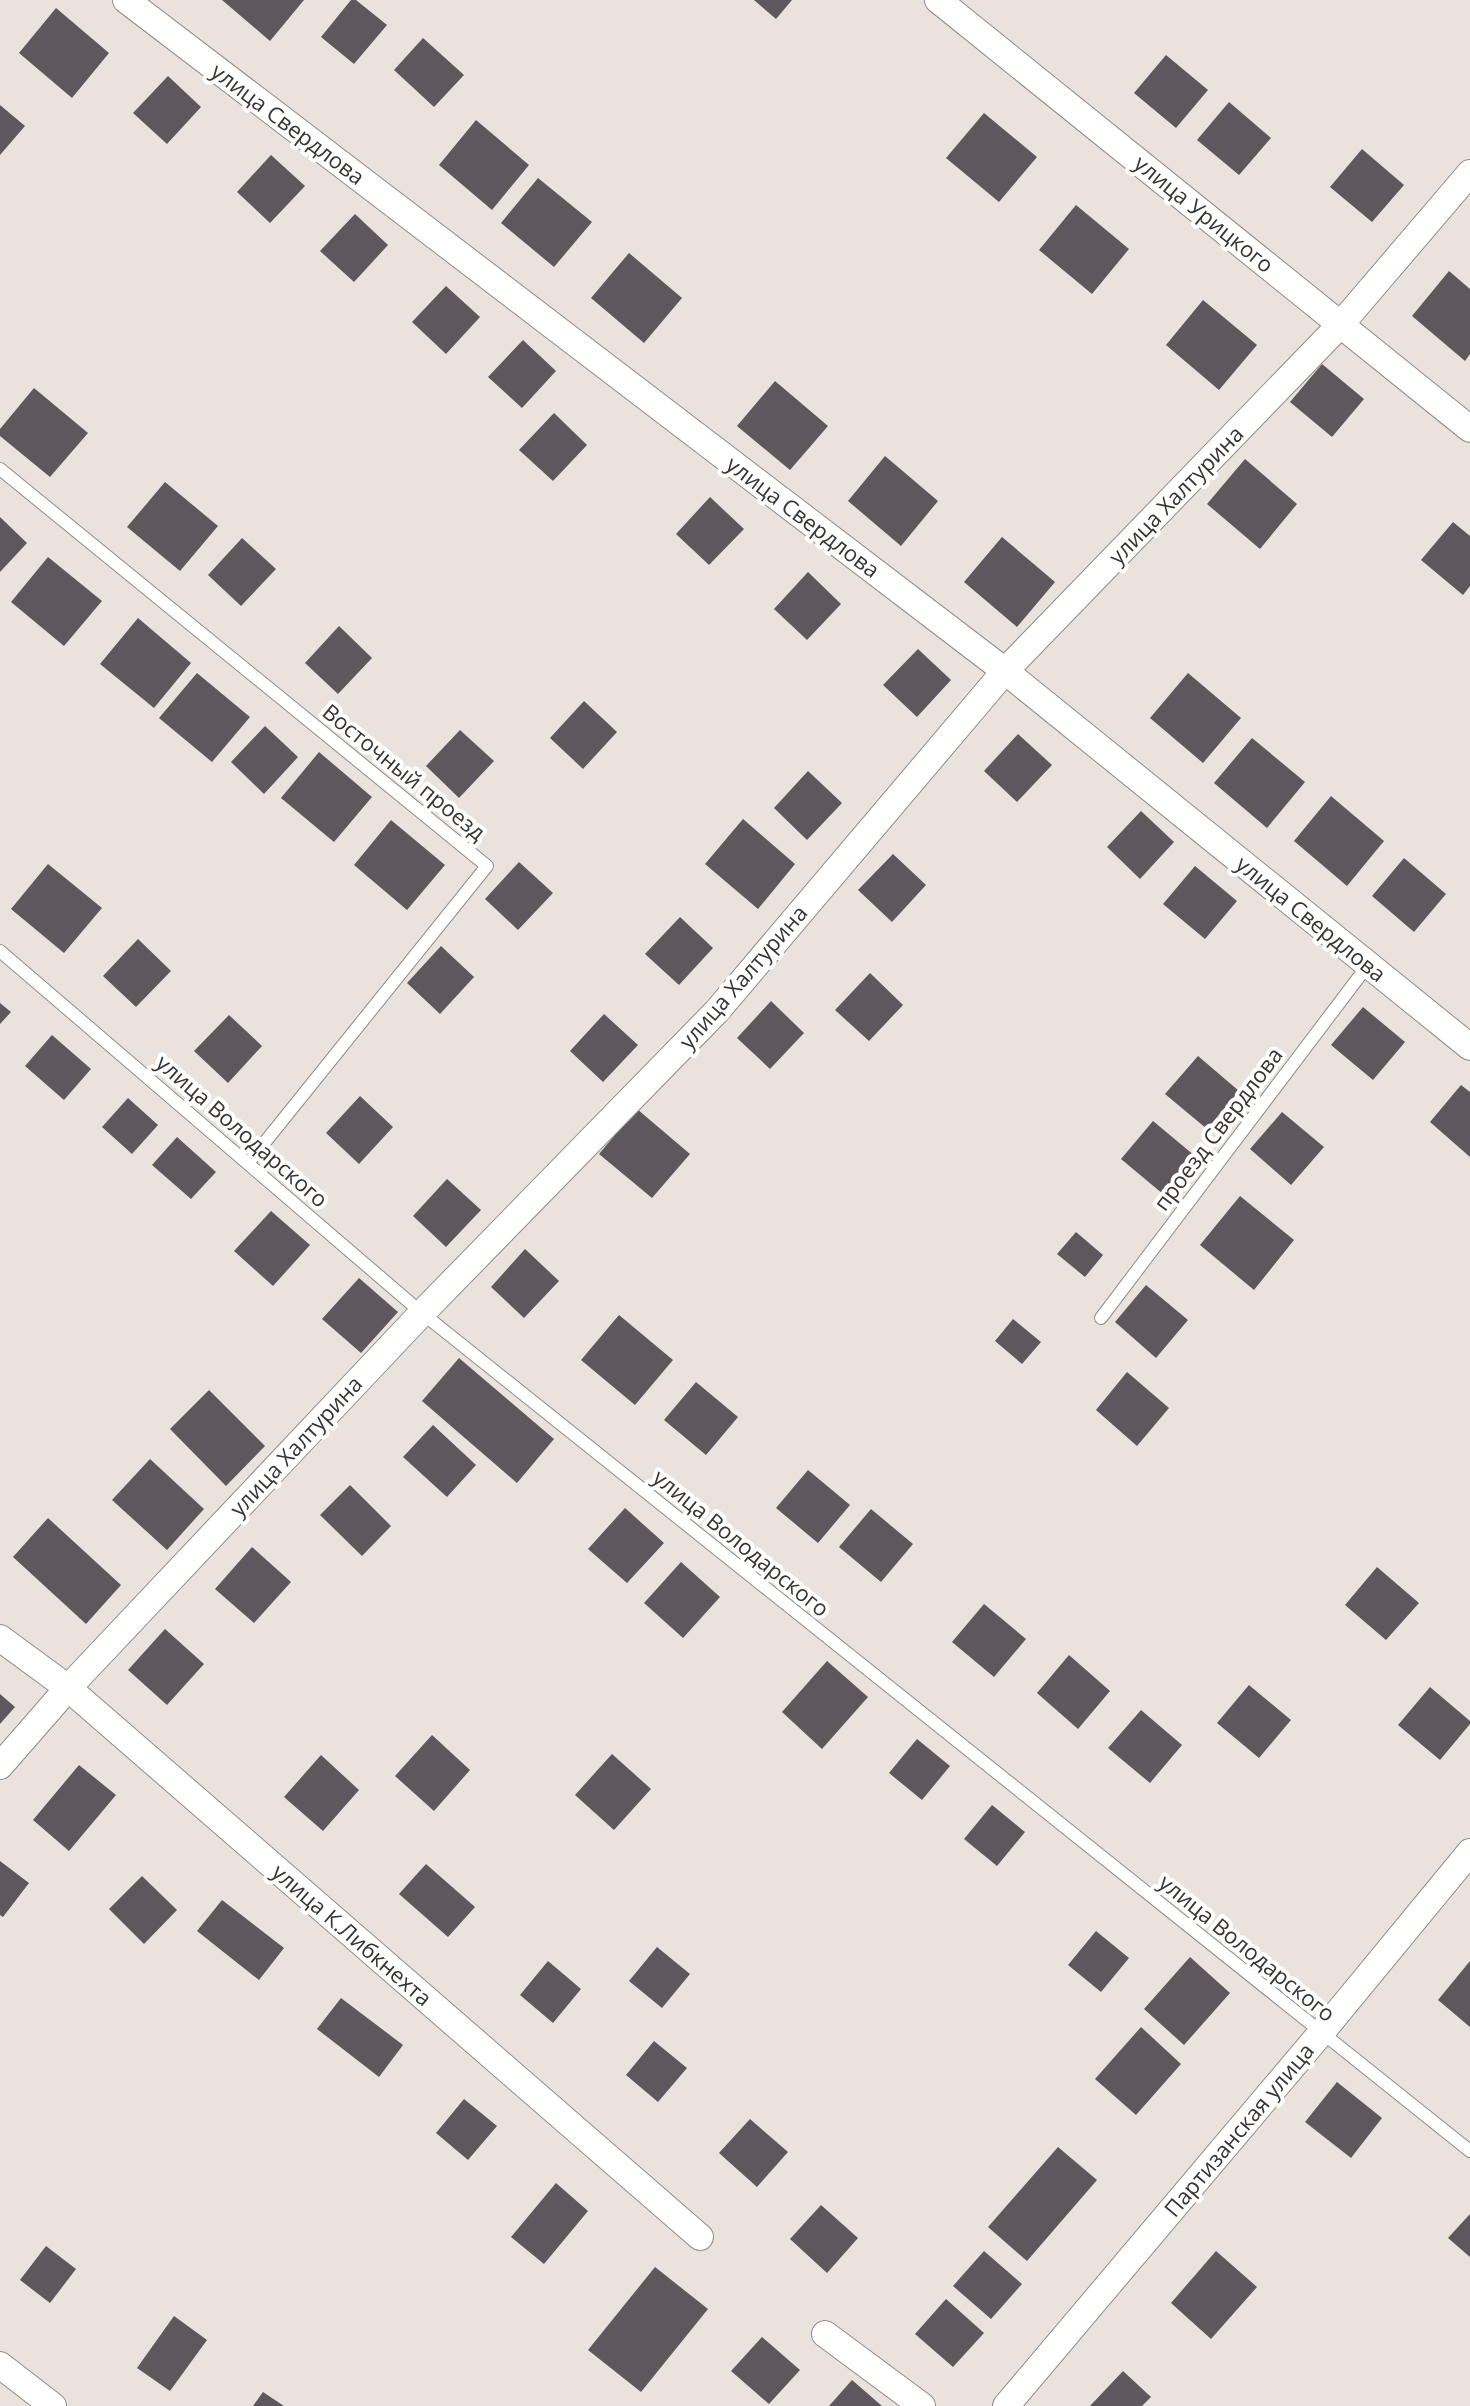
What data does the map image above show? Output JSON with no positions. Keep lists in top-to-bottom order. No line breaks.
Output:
{"streets":{"street":["улица Свердлова","улица Урицкого","улица Халтурина","улица К.Либкнехта","Партизанская улица"],"lane":["Восточный проезд","проезд Свердлова","улица Володарского"]},"crossings":[["улица Свердлова","улица Халтурина"],["улица Свердлова","проезд Свердлова"],["улица Урицкого","улица Халтурина"],["улица Халтурина","улица Володарского"],["улица Халтурина","улица К.Либкнехта"],["Восточный проезд","улица Володарского"],["улица Володарского","Партизанская улица"]]}
